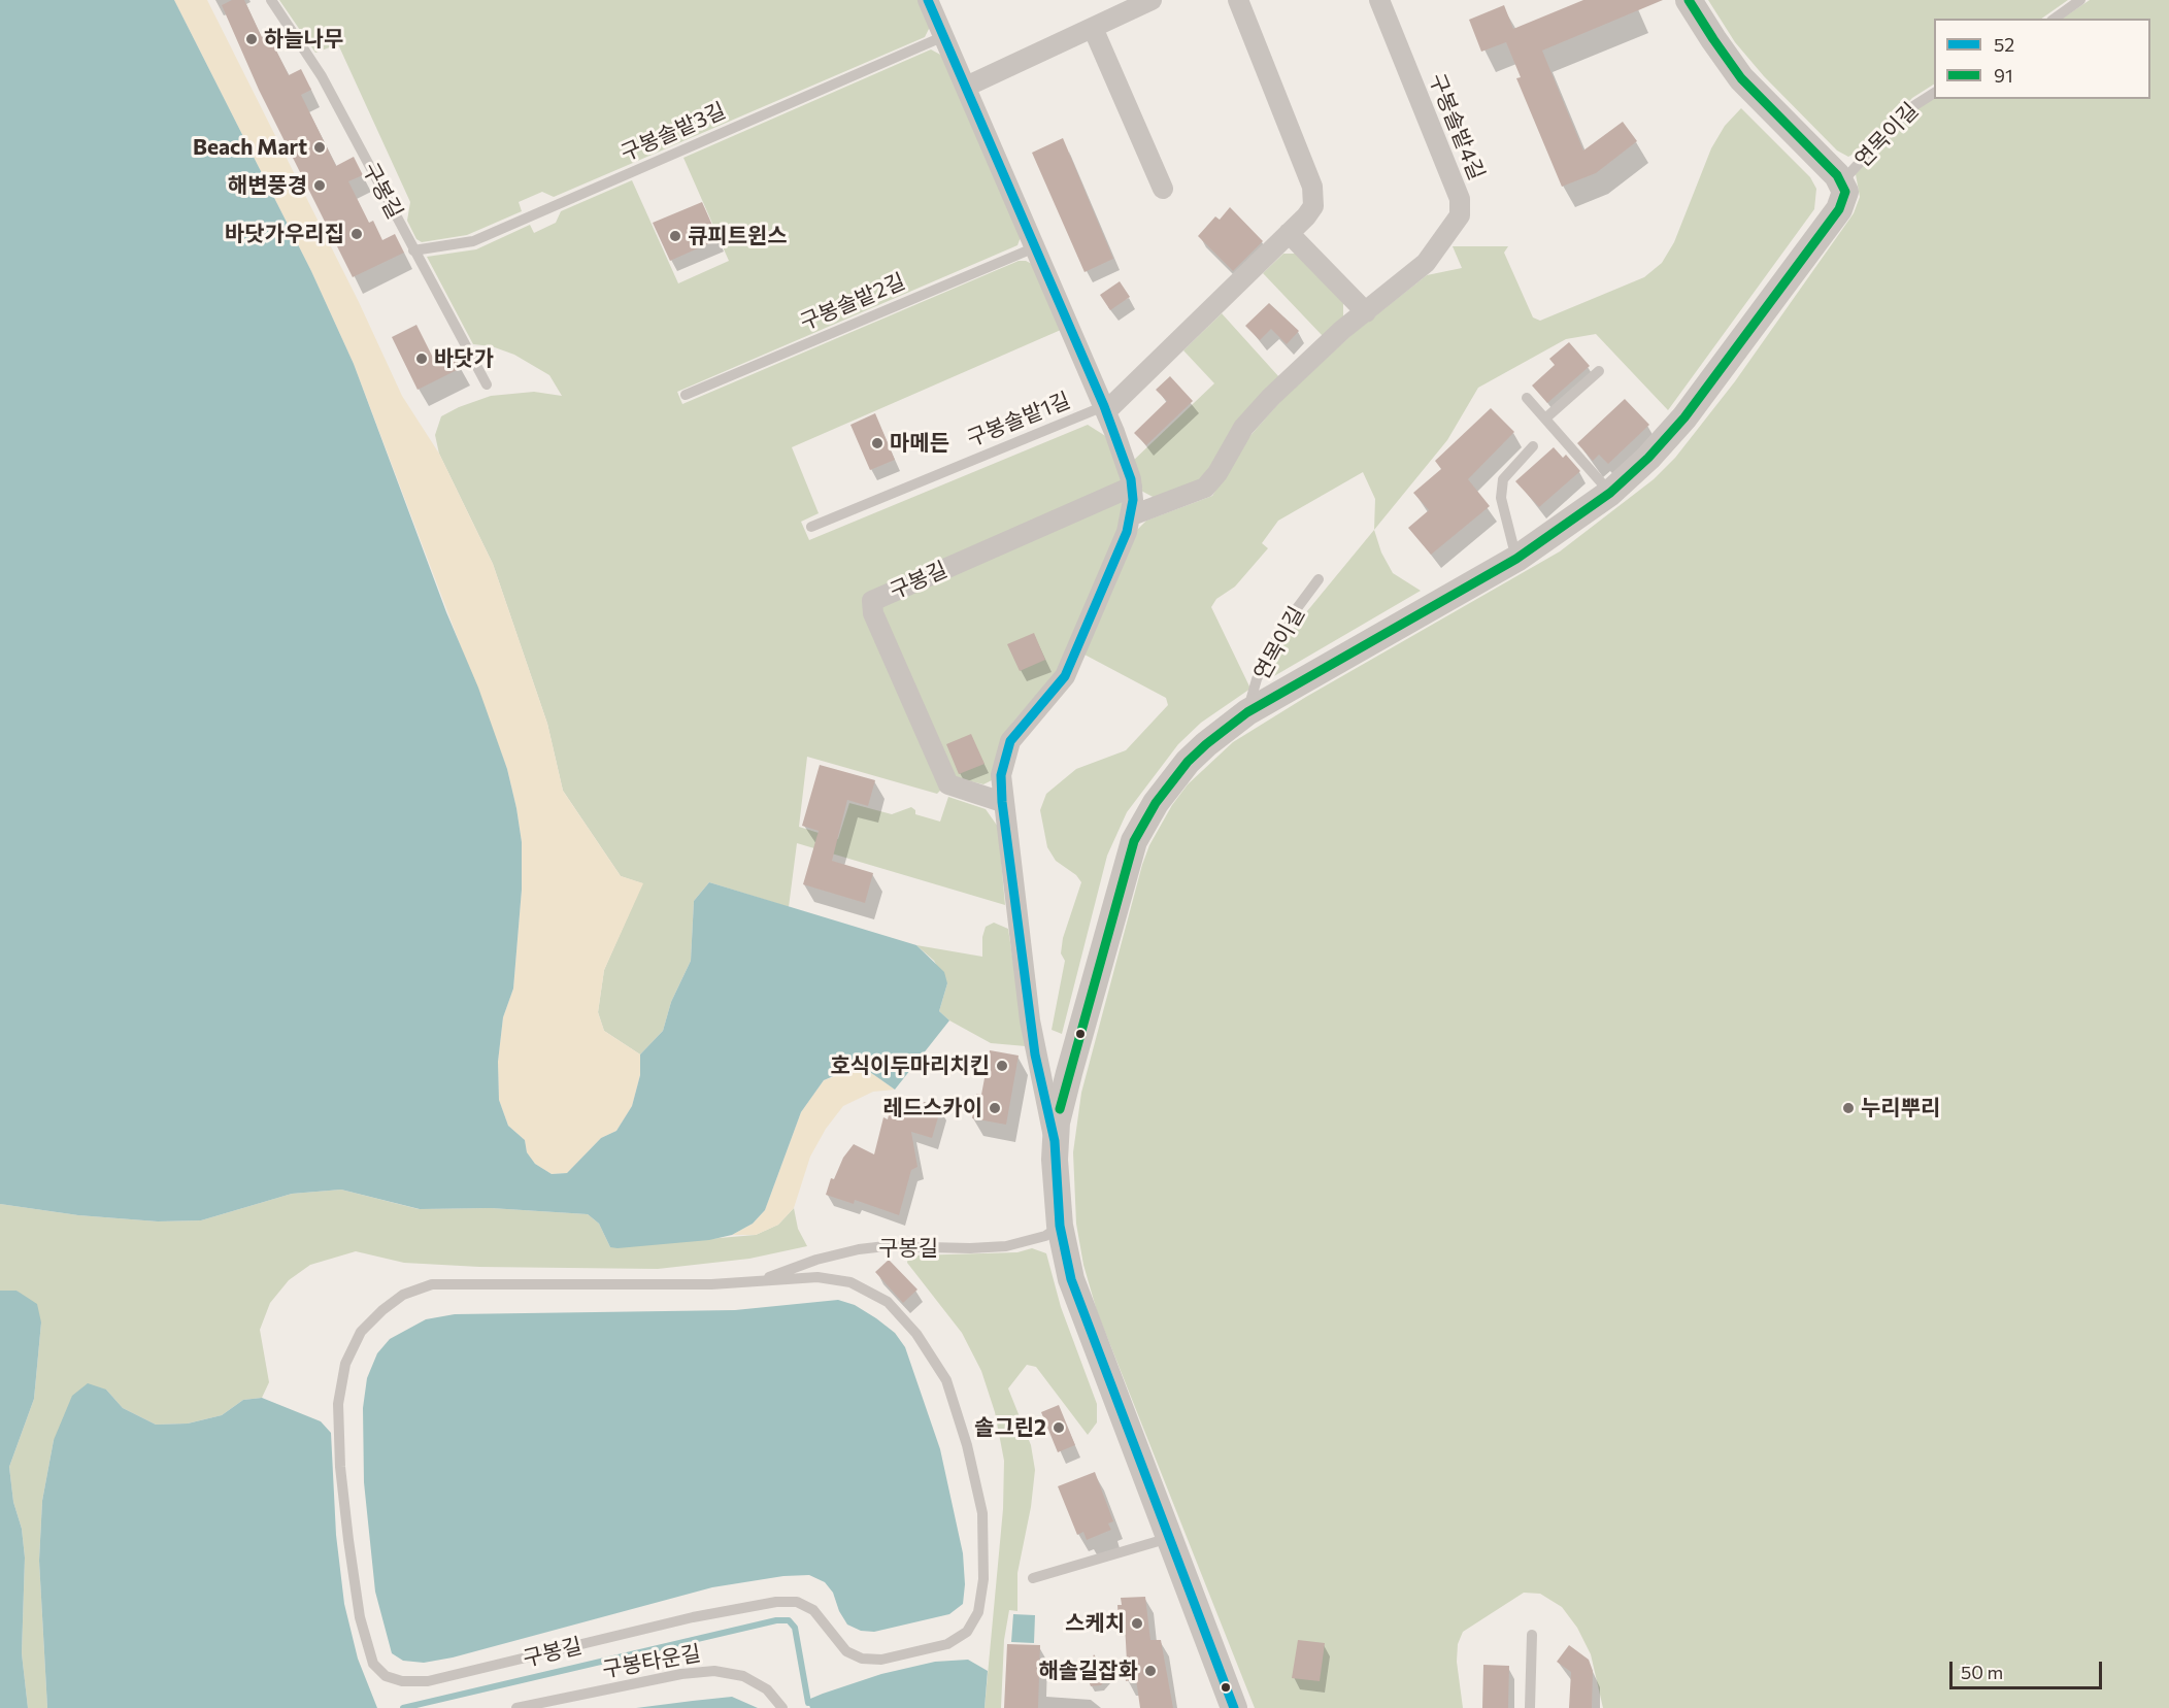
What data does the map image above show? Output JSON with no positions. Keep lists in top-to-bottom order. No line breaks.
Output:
{"streets":{"street":["구봉솔밭4길","연목이길","구봉길"],"lane":["구봉솔밭3길","구봉솔밭2길","구봉솔밭1길","구봉타운길"]},"crossings":[["구봉솔밭3길","구봉길"]],"places":["하늘나무","Beach Mart","해변풍경","바닷가우리집","큐피트윈스","바닷가","마메든","호식이두마리치킨","레드스카이","누리뿌리","솔그린2","스케치","해솔길잡화"],"lines":["transit line 52","transit line 91"],"legend":["52","91"],"scale_bar":"50 m"}
